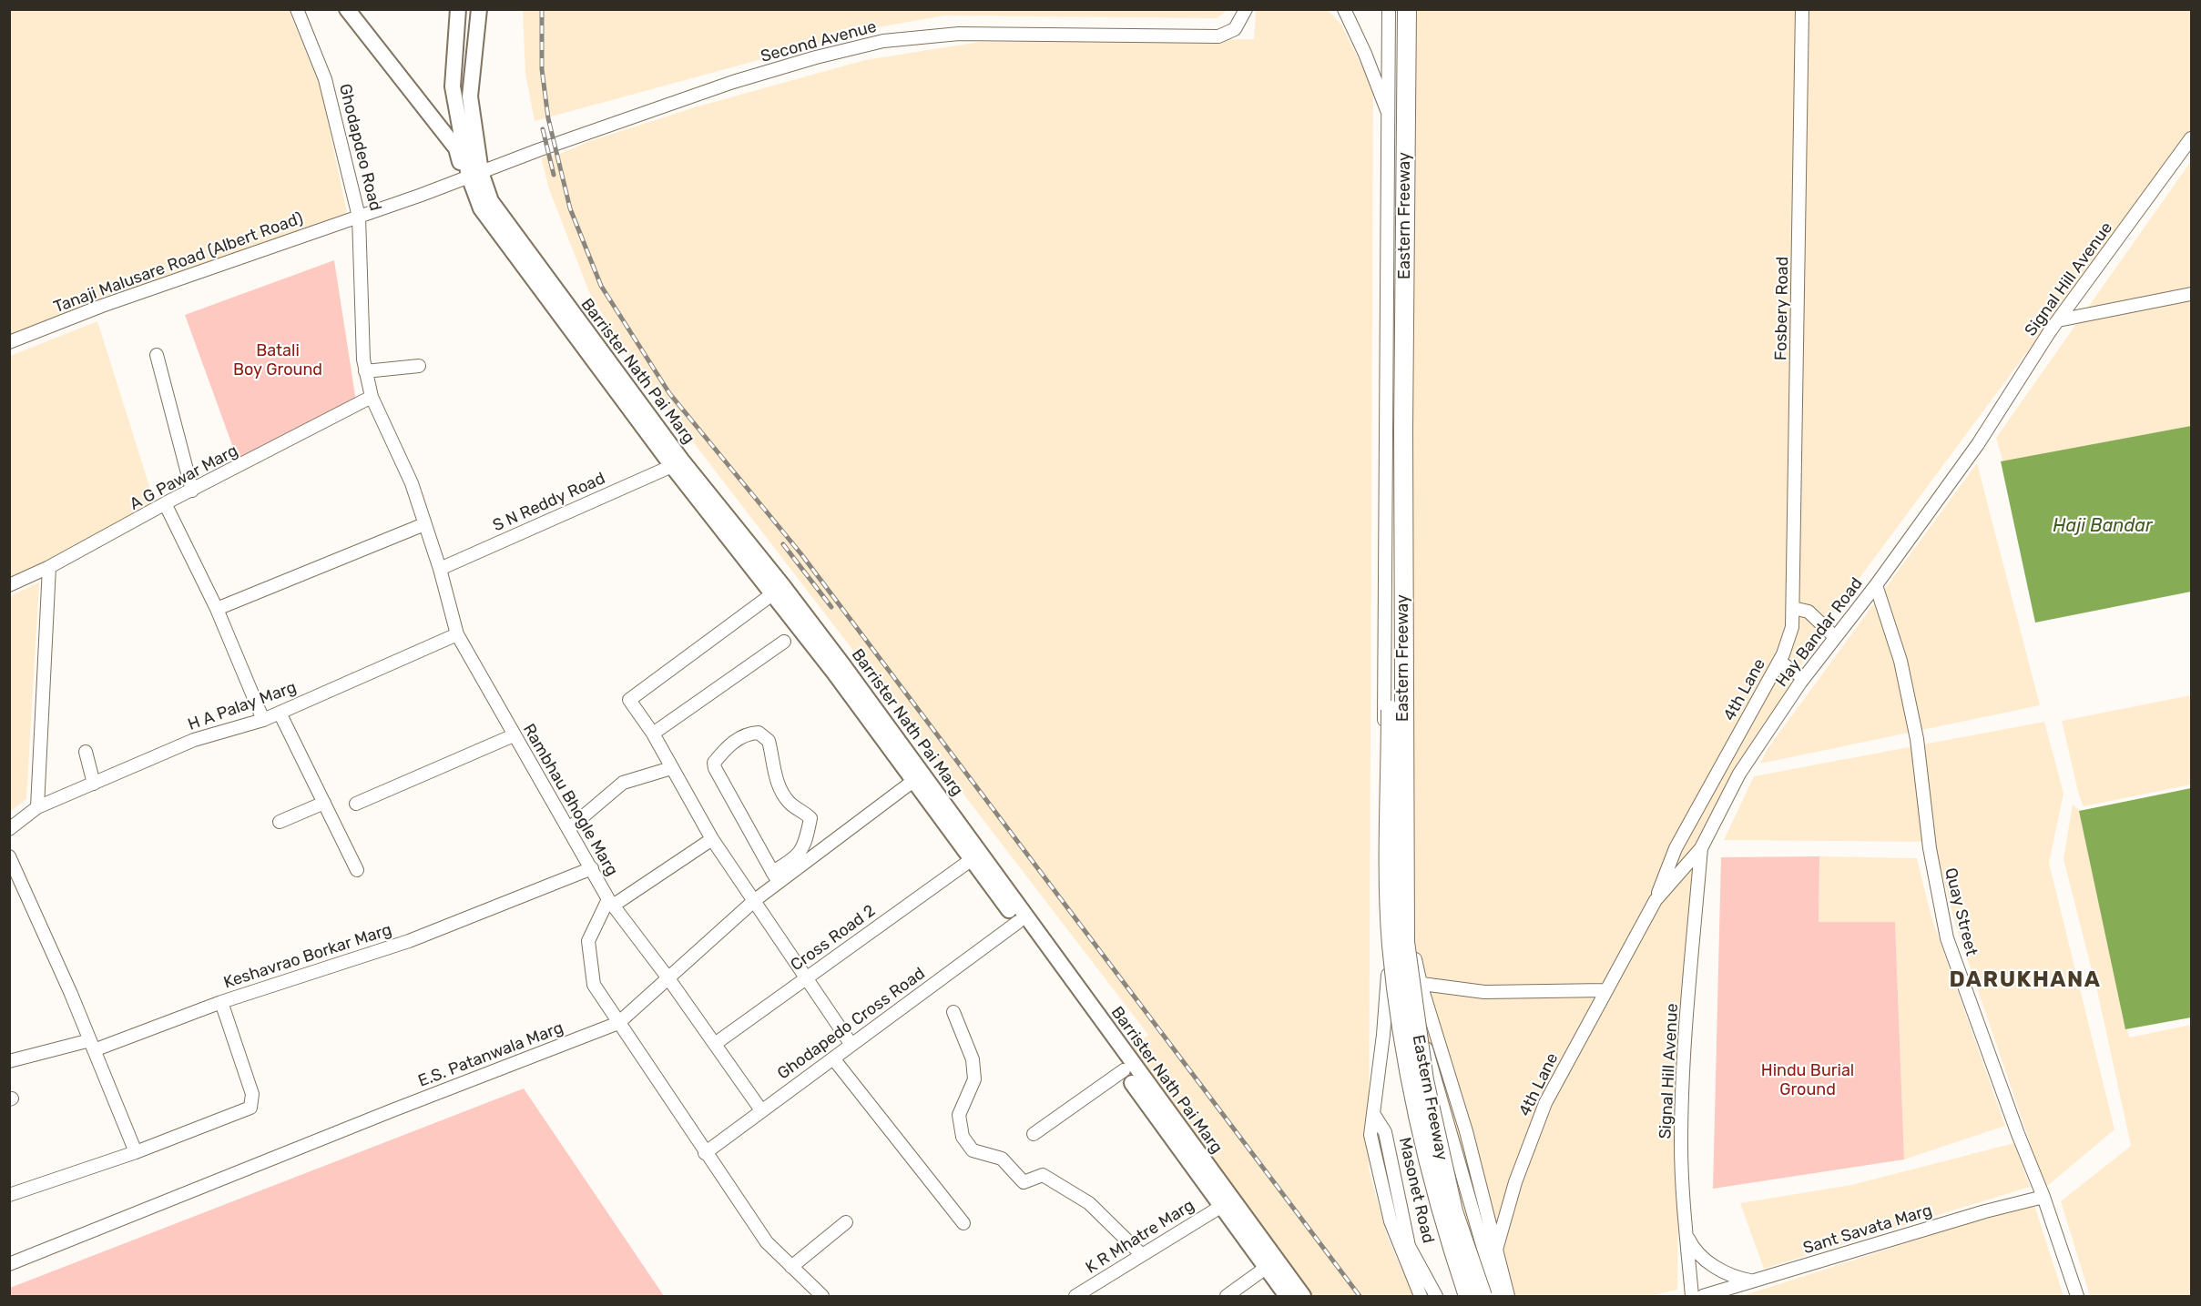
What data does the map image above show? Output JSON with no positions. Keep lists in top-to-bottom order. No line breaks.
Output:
{"streets":{"highway":["Eastern Freeway"],"main road":["Barrister Nath Pai Marg"],"street":["Second Avenue","Ghodapdeo Road","Tanaji Malusare Road (Albert Road)","Signal Hill Avenue","Fosbery Road","A G Pawar Marg","S N Reddy Road","Hay Bandar Road","4th Lane","H A Palay Marg","Rambhau Bhogle Marg","Quay Street","Cross Road 2","Keshavrao Borkar Marg","Ghodapedo Cross Road","E.S. Patanwala Marg","Masonet Road","Sant Savata Marg","K R Mhatre Marg"]},"crossings":[["Second Avenue","Ghodapdeo Road"],["Second Avenue","Tanaji Malusare Road (Albert Road)"],["Second Avenue","Barrister Nath Pai Marg"],["Ghodapdeo Road","Tanaji Malusare Road (Albert Road)"],["Ghodapdeo Road","A G Pawar Marg"],["Ghodapdeo Road","Rambhau Bhogle Marg"],["Signal Hill Avenue","Hay Bandar Road"],["Signal Hill Avenue","4th Lane"],["Fosbery Road","4th Lane"],["Barrister Nath Pai Marg","S N Reddy Road"],["Barrister Nath Pai Marg","Cross Road 2"],["Barrister Nath Pai Marg","Ghodapedo Cross Road"],["Barrister Nath Pai Marg","E.S. Patanwala Marg"],["Barrister Nath Pai Marg","K R Mhatre Marg"],["A G Pawar Marg","Rambhau Bhogle Marg"],["S N Reddy Road","Rambhau Bhogle Marg"],["Hay Bandar Road","4th Lane"],["Hay Bandar Road","Quay Street"],["H A Palay Marg","Rambhau Bhogle Marg"],["Rambhau Bhogle Marg","Keshavrao Borkar Marg"],["Rambhau Bhogle Marg","Ghodapedo Cross Road"],["Rambhau Bhogle Marg","E.S. Patanwala Marg"],["Quay Street","Sant Savata Marg"]],"districts":["DARUKHANA"],"water":["Haji Bandar"],"parks":["Batali Boy Ground","Hindu Burial Ground"]}
